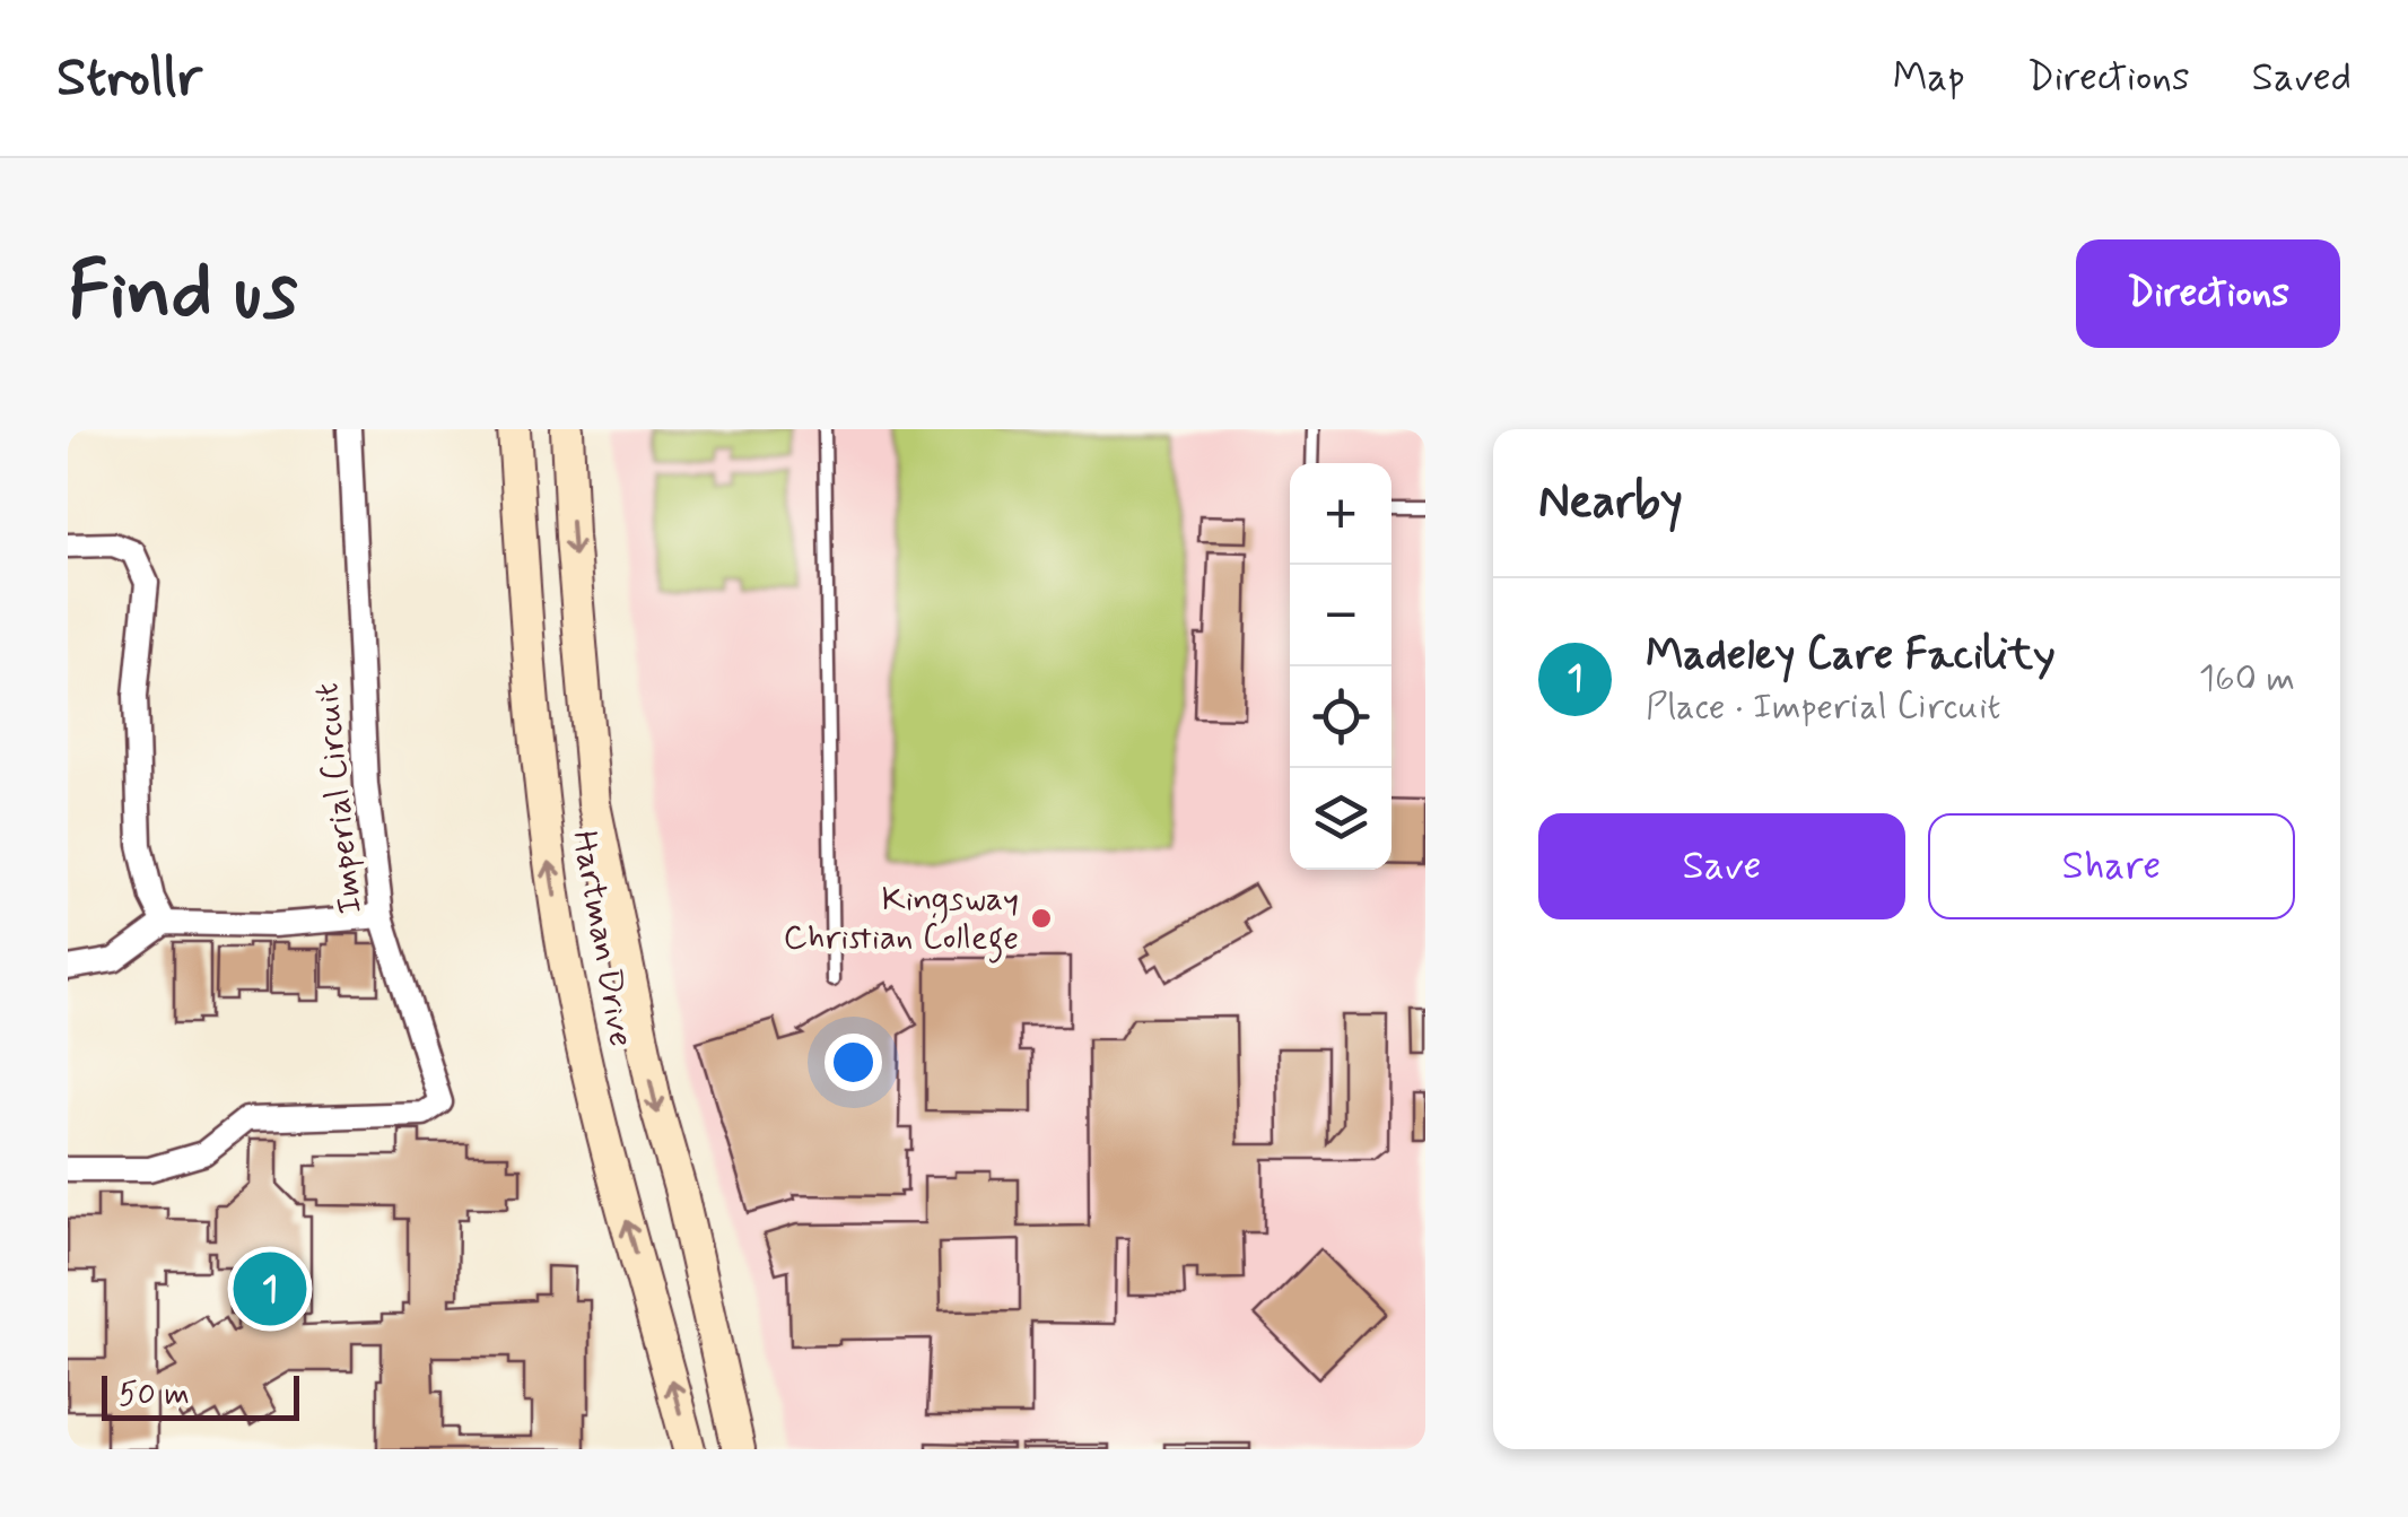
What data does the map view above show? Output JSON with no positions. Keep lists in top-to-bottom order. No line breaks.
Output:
{"streets":{"main road":["Hartman Drive"],"street":["Imperial Circuit"]},"places":["Kingsway Christian College"],"scale_bar":"50 m","page":{"header":"Strollr","nav":["Map","Directions","Saved"],"buttons":["Directions",["Save","Share"]],"title":"Find us","heading":"Nearby","map_buttons":["+","−"],"list":[{"mark":"1","name":"Madeley Care Facility","note":"Place · Imperial Circuit","value":"160 m"}],"pins":"1","scale":"50 m"}}
